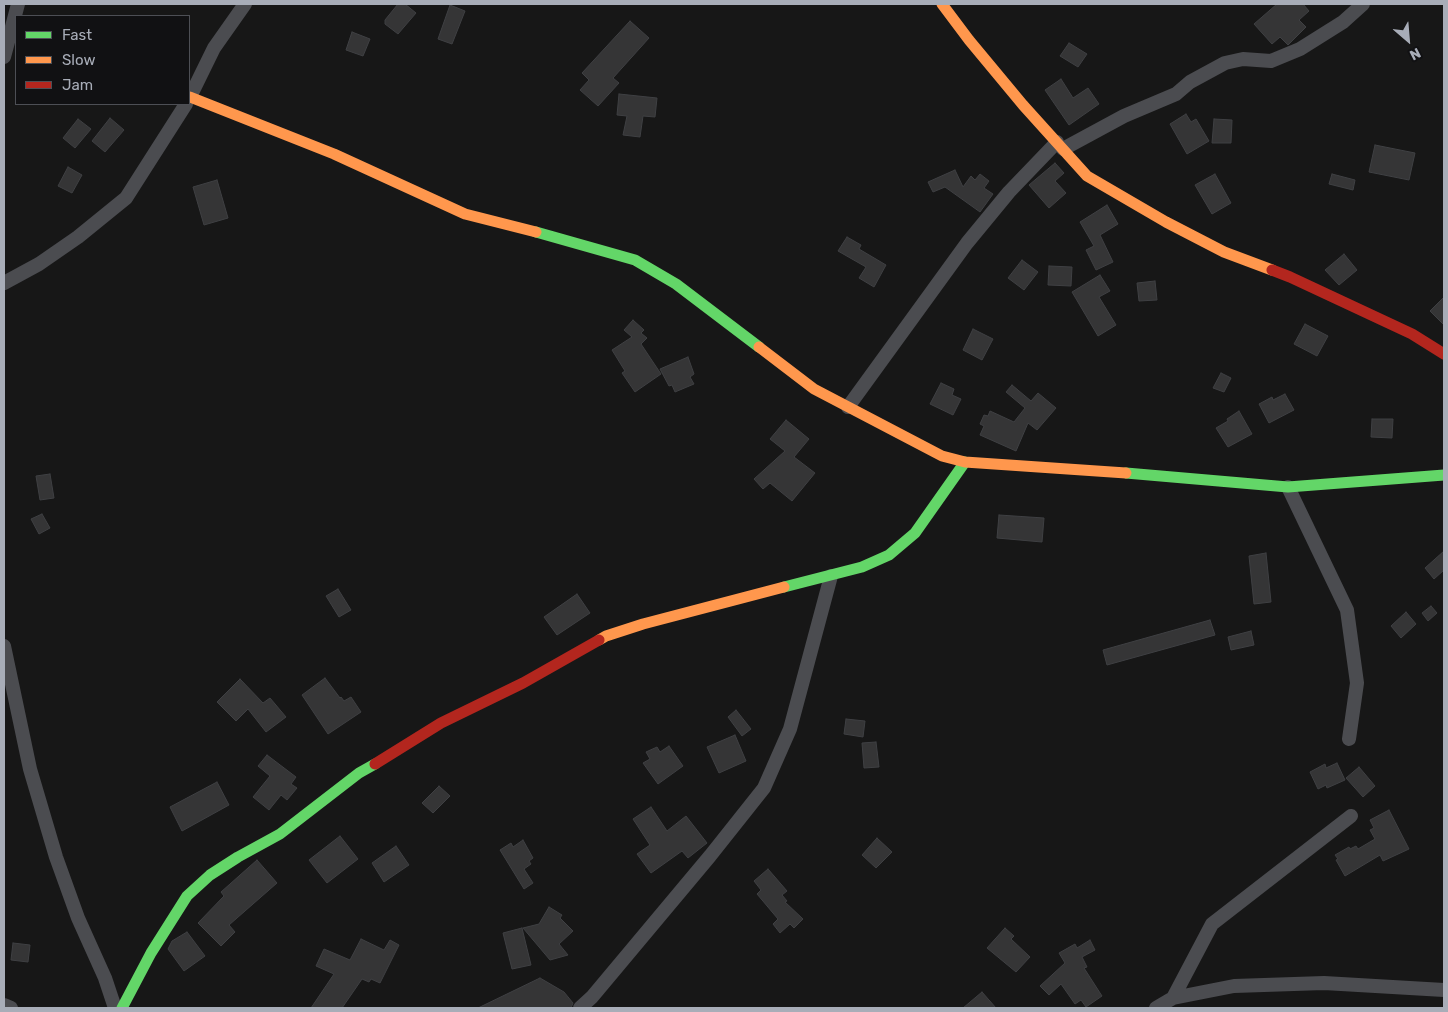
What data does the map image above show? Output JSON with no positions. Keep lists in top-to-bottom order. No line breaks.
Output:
{"legend":["Fast","Slow","Jam"],"north":"bottom right"}
